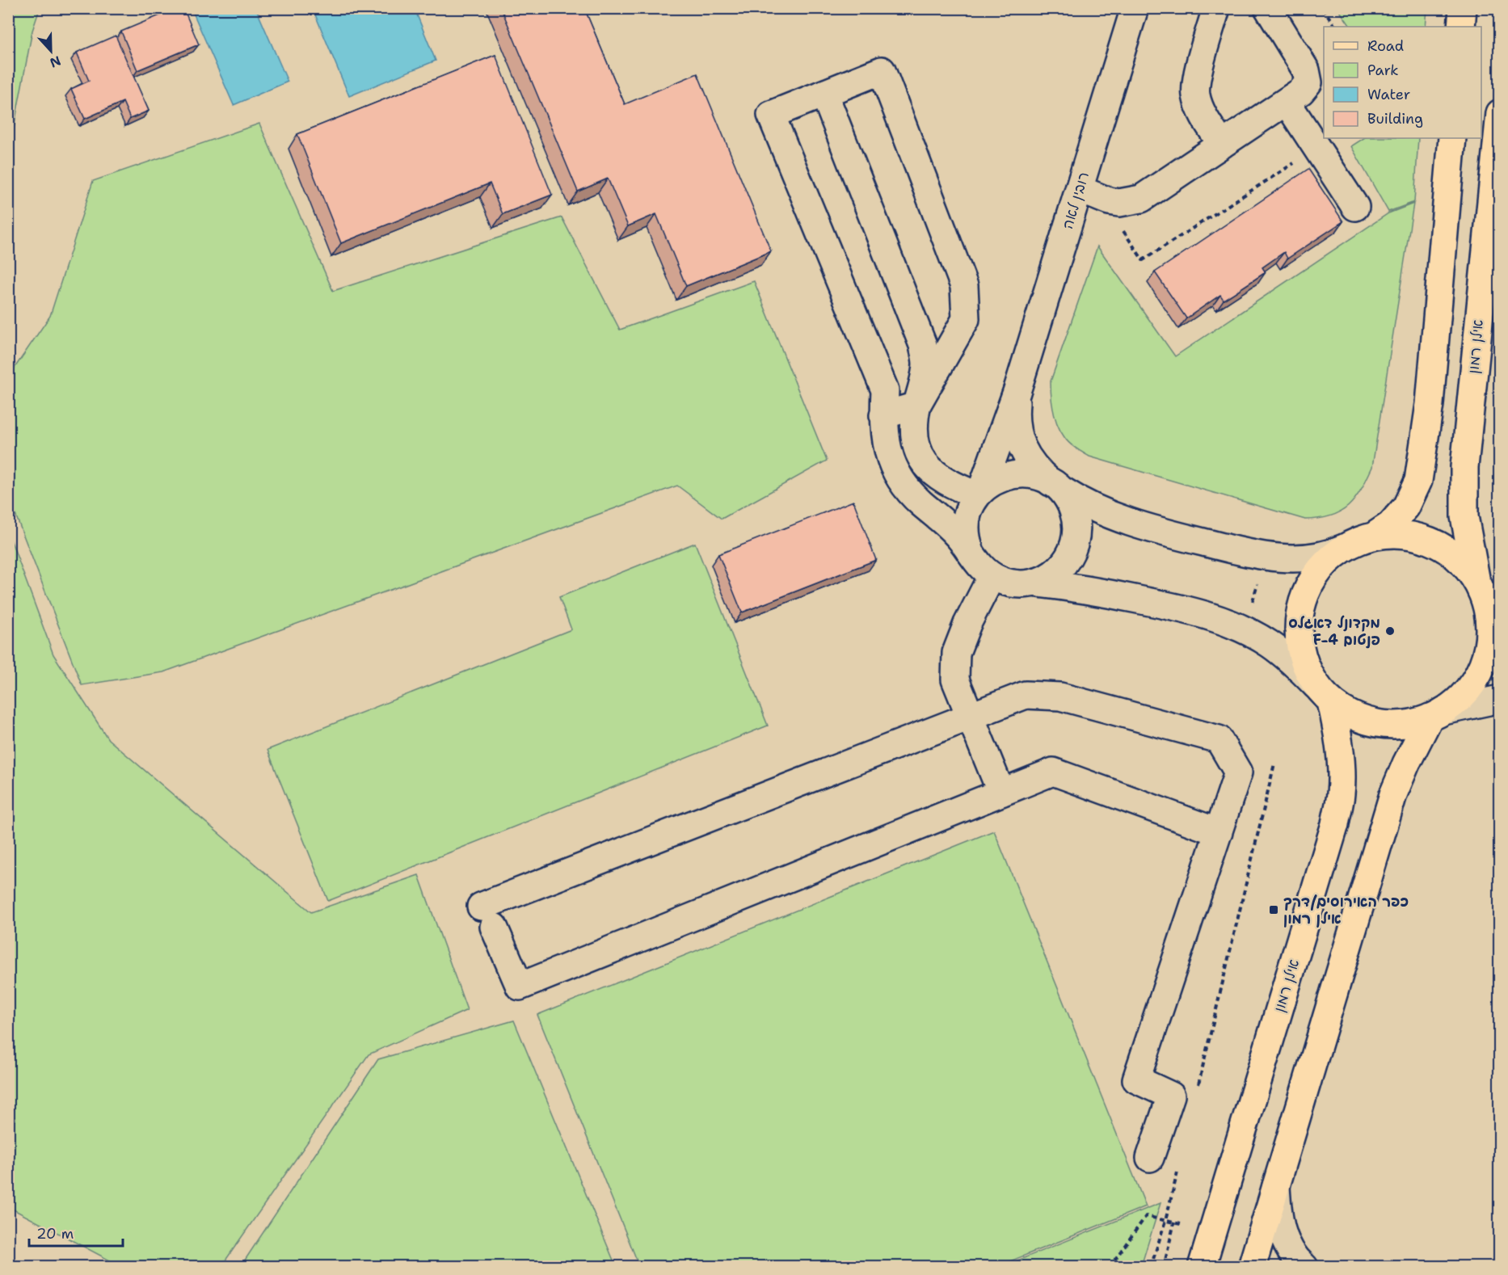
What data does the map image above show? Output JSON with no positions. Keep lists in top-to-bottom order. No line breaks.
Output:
{"streets":{"main road":["אילן רמון"],"street":["רובין לאה"]},"places":{"other":["מקדונל דאגלס F-4 פנטום"],"transit":["כפר האירוסים/דרך אילן רמון"]},"legend":["Road","Park","Water","Building"],"scale_bar":"20 m","north":"bottom"}
